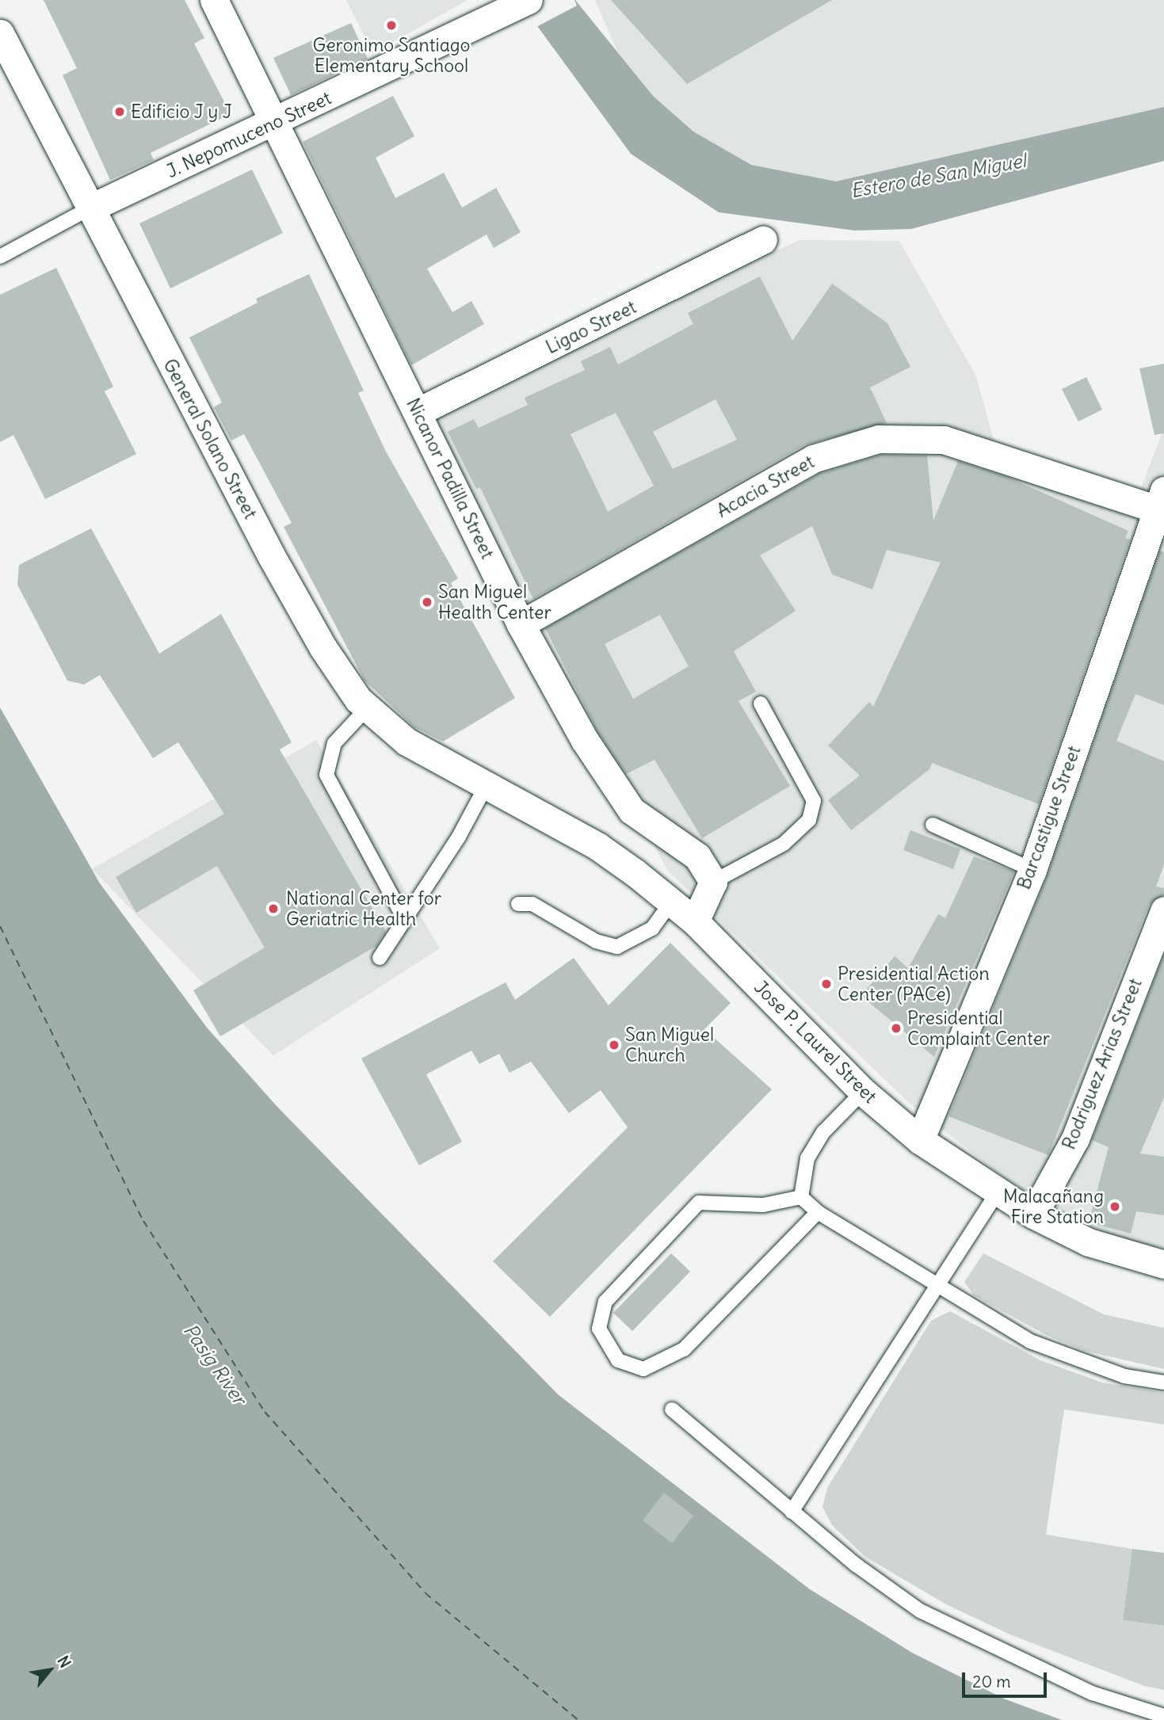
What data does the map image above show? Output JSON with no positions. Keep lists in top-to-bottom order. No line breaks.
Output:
{"streets":{"street":["J. Nepomuceno Street","Ligao Street","General Solano Street","Nicanor Padilla Street","Acacia Street","Barcastigue Street","Jose P. Laurel Street","Rodriguez Arias Street"]},"crossings":[["J. Nepomuceno Street","General Solano Street"],["J. Nepomuceno Street","Nicanor Padilla Street"],["Ligao Street","Nicanor Padilla Street"],["General Solano Street","Jose P. Laurel Street"],["Nicanor Padilla Street","Acacia Street"],["Acacia Street","Barcastigue Street"],["Barcastigue Street","Jose P. Laurel Street"],["Jose P. Laurel Street","Rodriguez Arias Street"]],"water":["Estero de San Miguel","Pasig River"],"places":["Geronimo Santiago Elementary School","Edificio J y J","San Miguel Health Center","National Center for Geriatric Health","Presidential Action Center (PACe)","Presidential Complaint Center","San Miguel Church","Malacañang Fire Station"],"scale_bar":"20 m","north":"top right"}
